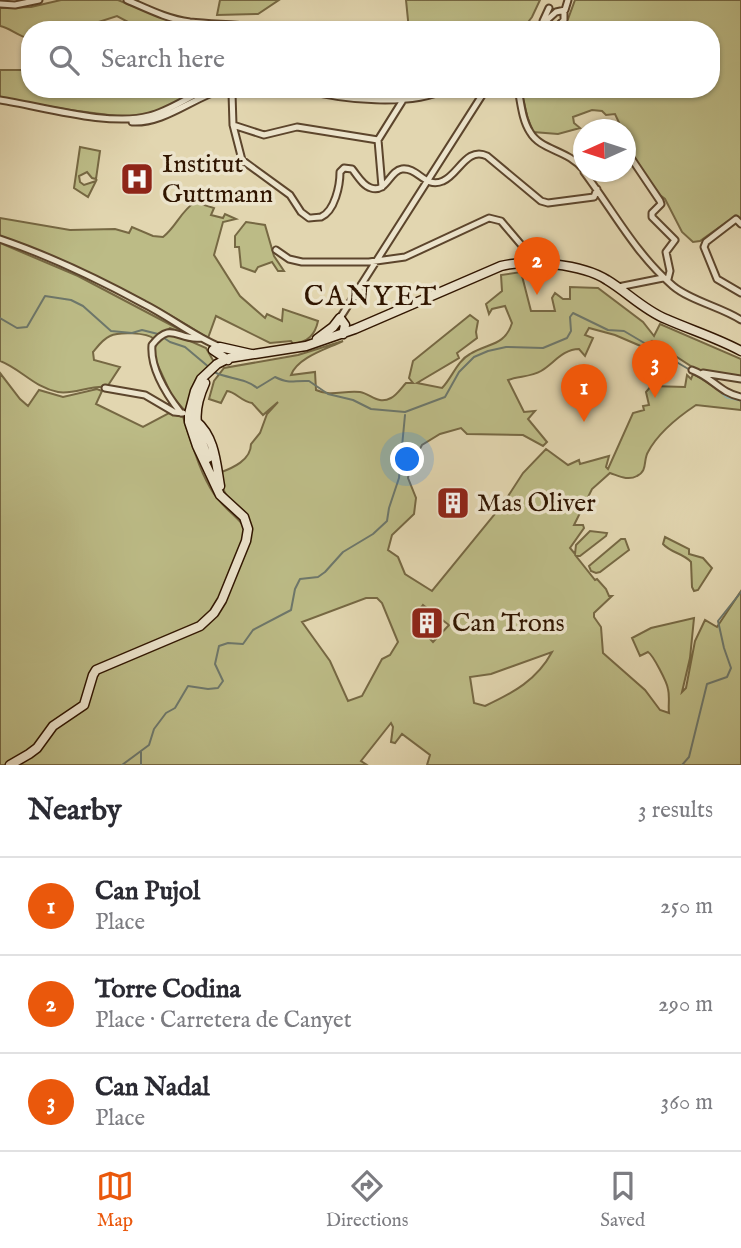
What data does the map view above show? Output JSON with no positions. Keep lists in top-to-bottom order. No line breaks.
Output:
{"districts":["CANYET"],"places":{"hospital":["Institut Guttmann"],"building":["Mas Oliver","Can Trons"]},"north":"left","page":{"search":"Search here","pins":["2","3","1"],"heading":["Nearby","3 results"],"list":[{"mark":"1","name":"Can Pujol","note":"Place","value":"250 m"},{"mark":"2","name":"Torre Codina","note":"Place · Carretera de Canyet","value":"290 m"},{"mark":"3","name":"Can Nadal","note":"Place","value":"360 m"}],"nav":["Map","Directions","Saved"]}}
